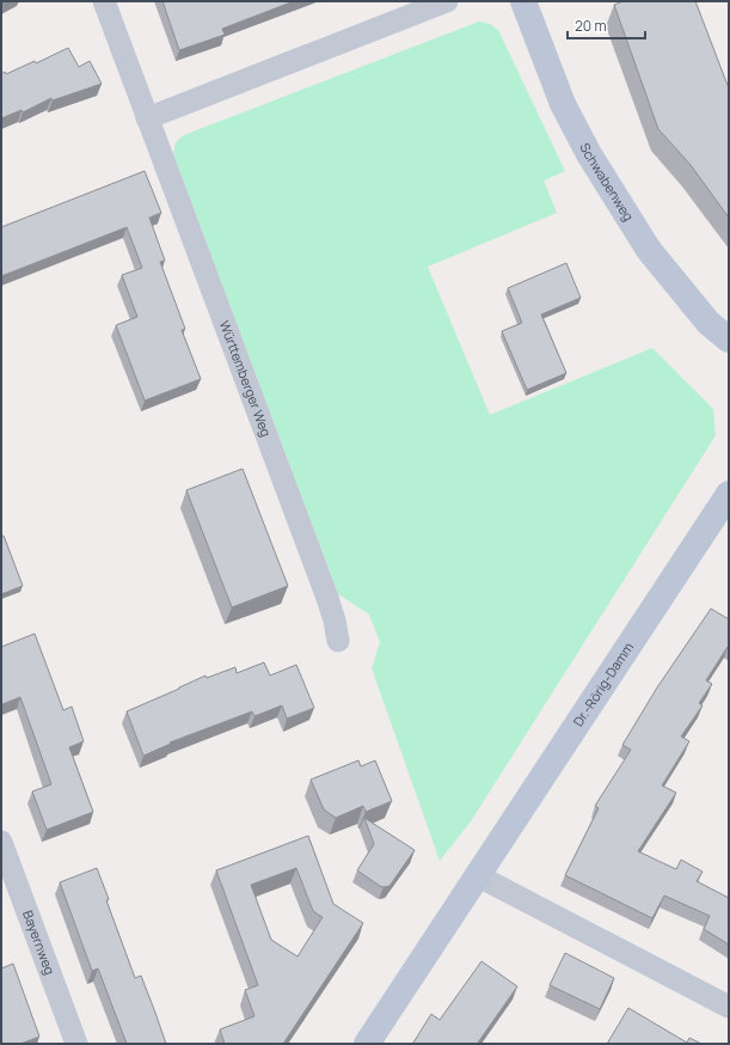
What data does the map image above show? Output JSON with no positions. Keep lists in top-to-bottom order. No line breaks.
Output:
{"streets":{"street":["Schwabenweg","Württemberger Weg","Dr.-Rörig-Damm","Bayernweg"]},"scale_bar":"20 m"}
